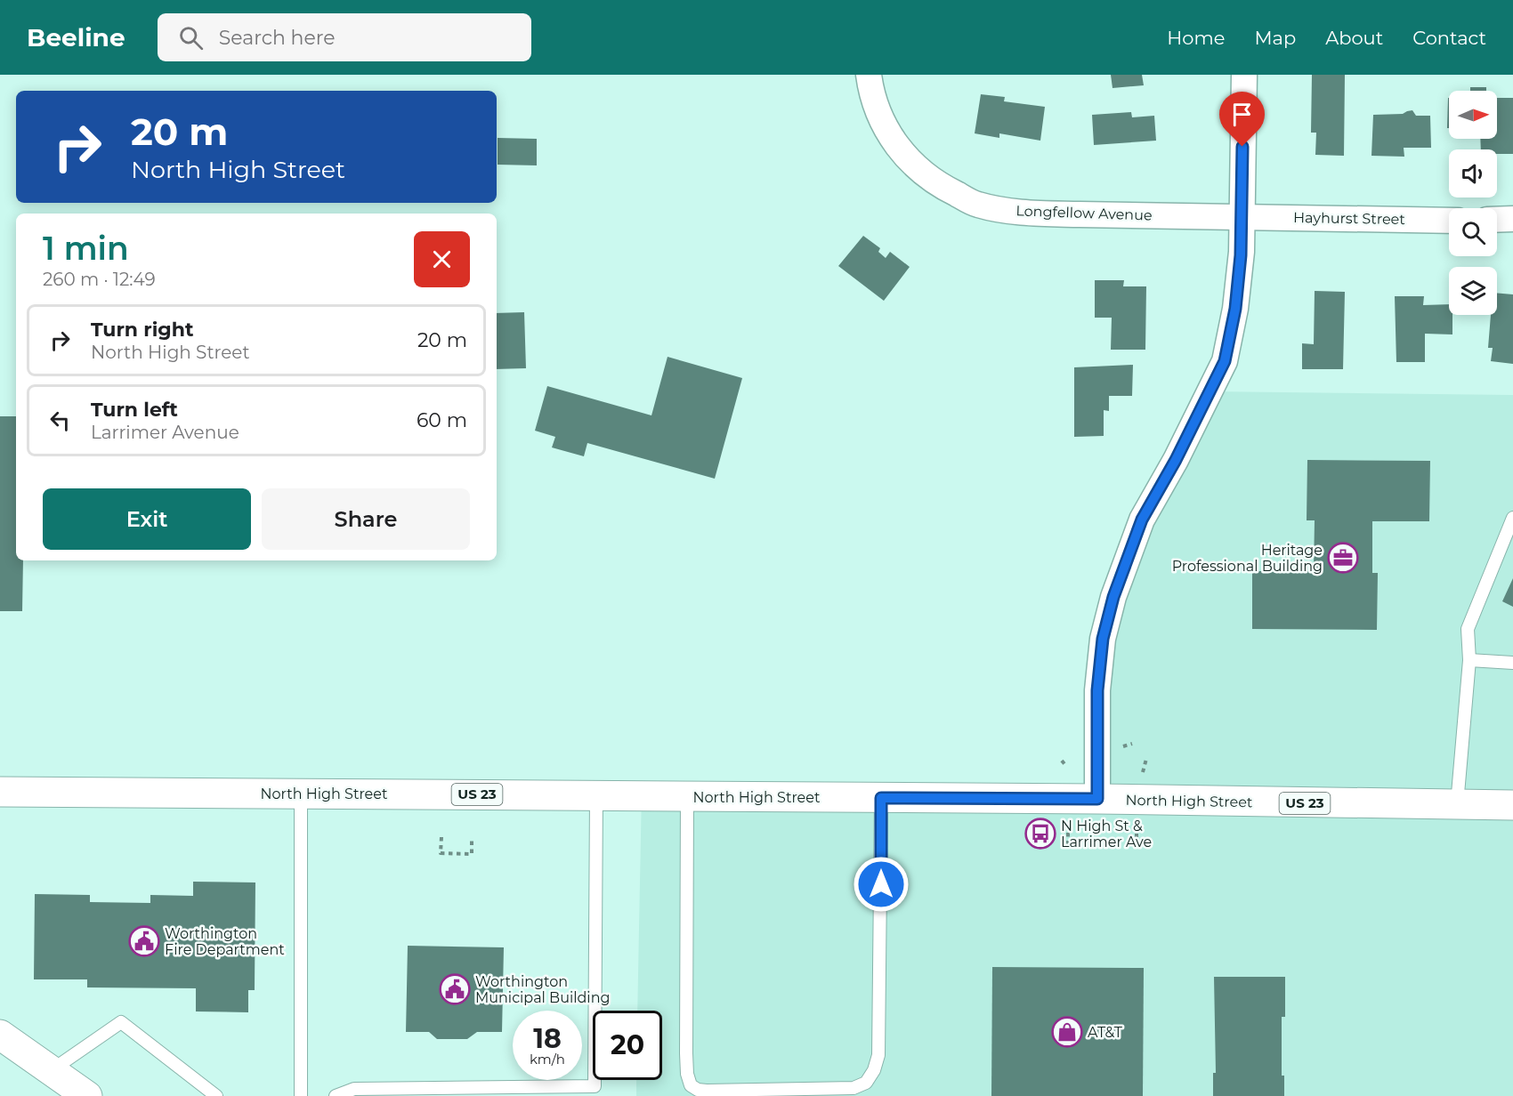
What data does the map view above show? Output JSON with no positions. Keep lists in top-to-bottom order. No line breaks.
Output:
{"streets":{"main road":["North High Street","US 23"],"street":["Longfellow Avenue","Hayhurst Street"]},"crossings":[["Longfellow Avenue","Hayhurst Street"]],"places":{"office":["Heritage Professional Building"],"bus stop":["N High St & Larrimer Ave"],"public building":["Worthington Fire Department","Worthington Municipal Building"],"shop":["AT&T"]},"north":"right","page":{"header":"Beeline","search":"Search here","nav":["Home","Map","About","Contact"],"turn":["20 m","North High Street"],"heading":["1 min","260 m · 12:49"],"list":[{"name":"Turn right","note":"North High Street","value":"20 m"},{"name":"Turn left","note":"Larrimer Avenue","value":"60 m"}],"buttons":["Exit","Share"],"speed":"18 km/h","limit":"20"}}
